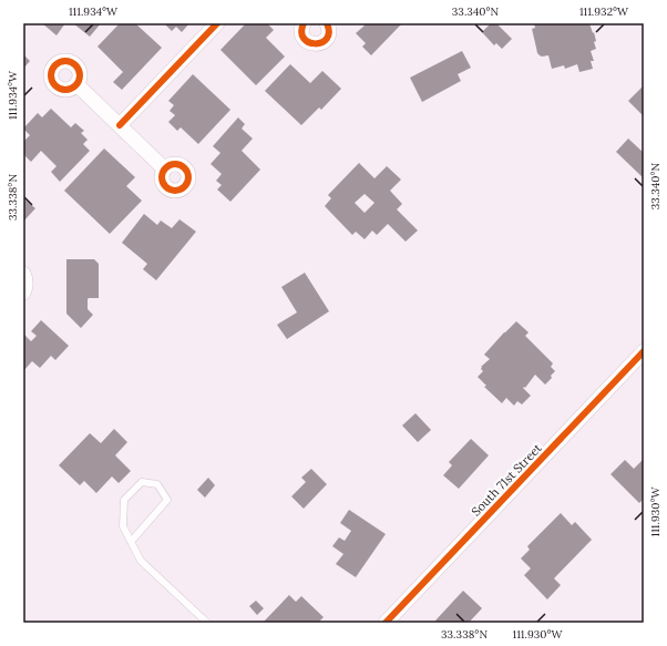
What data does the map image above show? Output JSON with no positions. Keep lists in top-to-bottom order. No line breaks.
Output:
{"streets":{"street":["South 71st Street"]},"coordinates":["111.934°W","33.340°N","111.932°W","33.338°N","111.930°W"]}
